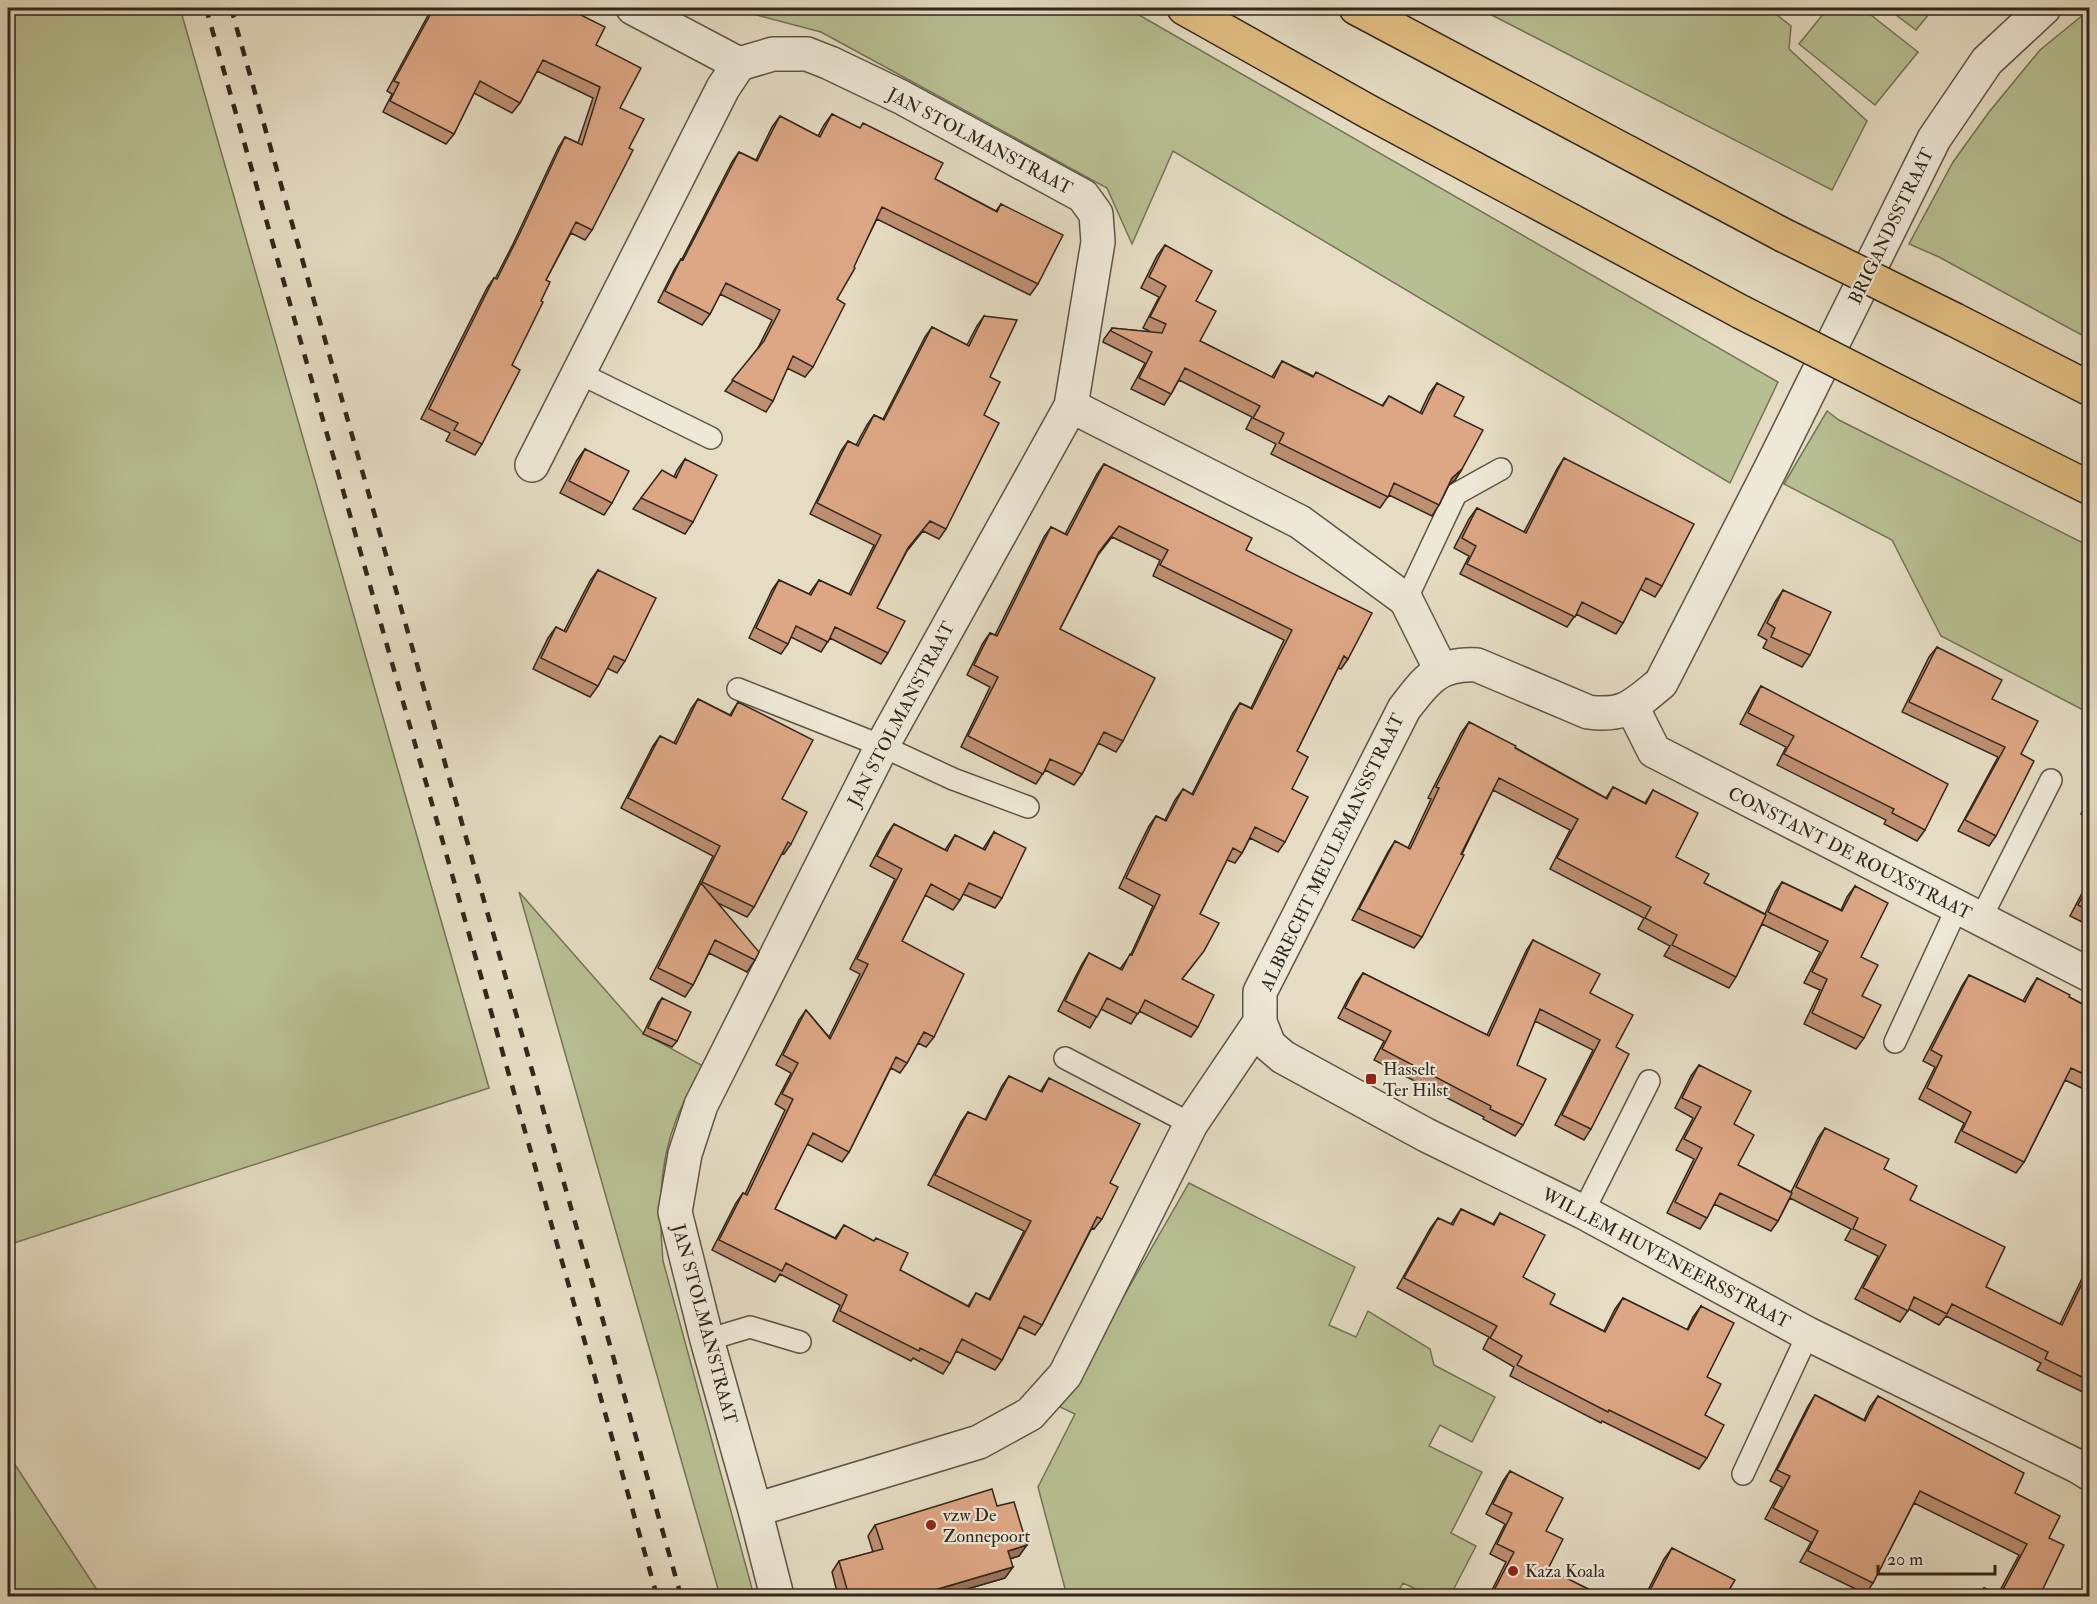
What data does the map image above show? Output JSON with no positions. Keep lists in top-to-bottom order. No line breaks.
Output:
{"streets":{"street":["JAN STOLMANSTRAAT","BRIGANDSSTRAAT","ALBRECHT MEULEMANSSTRAAT","CONSTANT DE ROUXSTRAAT","WILLEM HUVENEERSSTRAAT"]},"crossings":[["BRIGANDSSTRAAT","CONSTANT DE ROUXSTRAAT"],["ALBRECHT MEULEMANSSTRAAT","WILLEM HUVENEERSSTRAAT"]],"places":{"transit":["Hasselt Ter Hilst"],"other":["vzw De Zonnepoort","Kaza Koala"]},"scale_bar":"20 m"}
